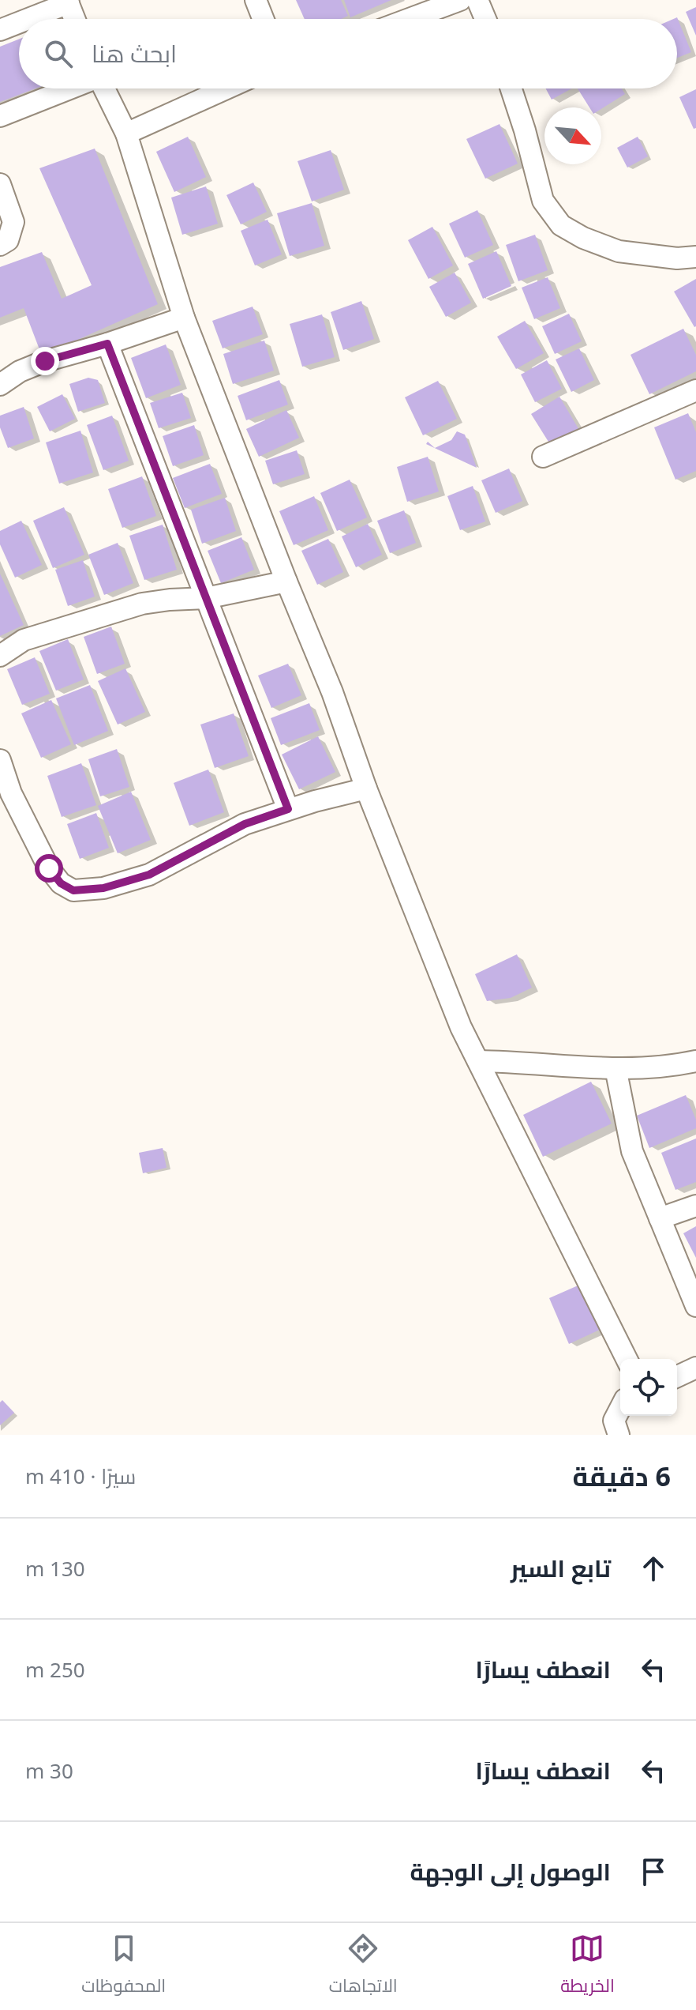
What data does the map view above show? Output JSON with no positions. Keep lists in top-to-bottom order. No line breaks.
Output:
{"north":"bottom right","page":{"search":"ابحث هنا","heading":["6 دقيقة","سيرًا · 410 m"],"list":[["تابع السير","130 m"],["انعطف يسارًا","250 m"],["انعطف يسارًا","30 m"],"الوصول إلى الوجهة"],"nav":["الخريطة","الاتجاهات","المحفوظات"]}}
